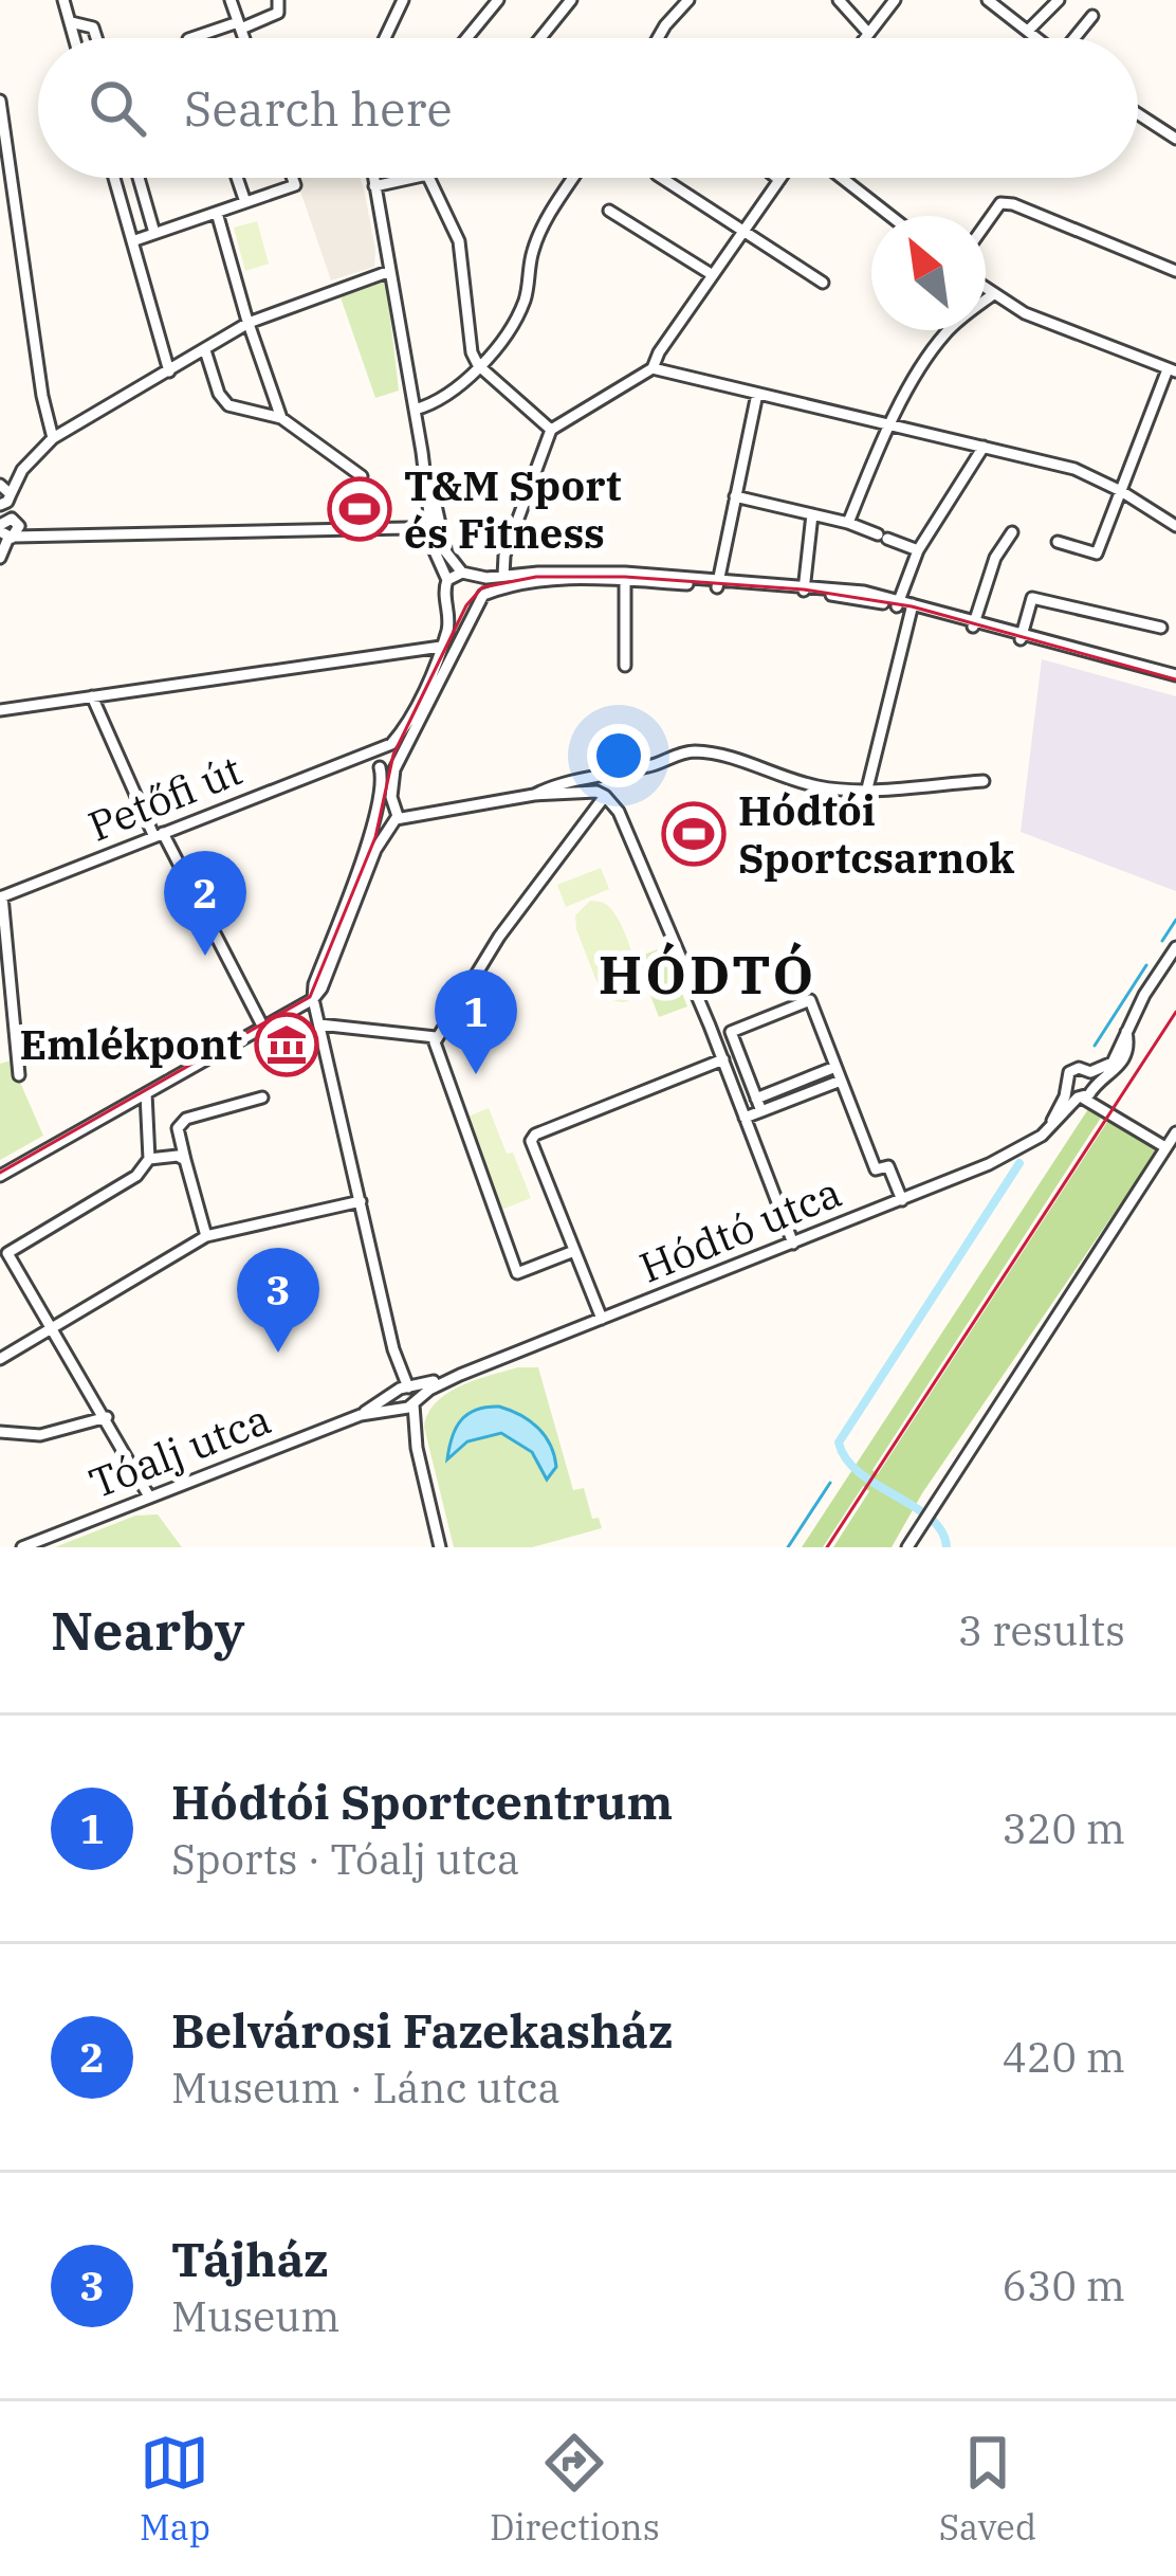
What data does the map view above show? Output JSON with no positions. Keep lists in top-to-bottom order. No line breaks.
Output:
{"streets":{"street":["Petőfi út","Hódtó utca","Tóalj utca"]},"crossings":[["Hódtó utca","Tóalj utca"]],"districts":["HÓDTÓ"],"places":{"sports":["T&M Sport és Fitness","Hódtói Sportcsarnok"],"museum":["Emlékpont"]},"north":"top left","page":{"search":"Search here","pins":["2","1","3"],"heading":["Nearby","3 results"],"list":[{"mark":"1","name":"Hódtói Sportcentrum","note":"Sports · Tóalj utca","value":"320 m"},{"mark":"2","name":"Belvárosi Fazekasház","note":"Museum · Lánc utca","value":"420 m"},{"mark":"3","name":"Tájház","note":"Museum","value":"630 m"}],"nav":["Map","Directions","Saved"]}}
